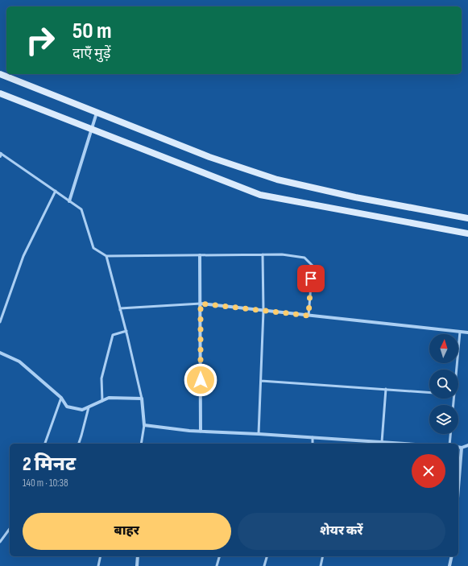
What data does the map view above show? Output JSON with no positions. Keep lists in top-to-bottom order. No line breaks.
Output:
{"north":"top","page":{"turn":["50 m","दाएँ मुड़ें"],"heading":["2 मिनट","140 m · 10:38"],"buttons":["बाहर","शेयर करें"]}}
